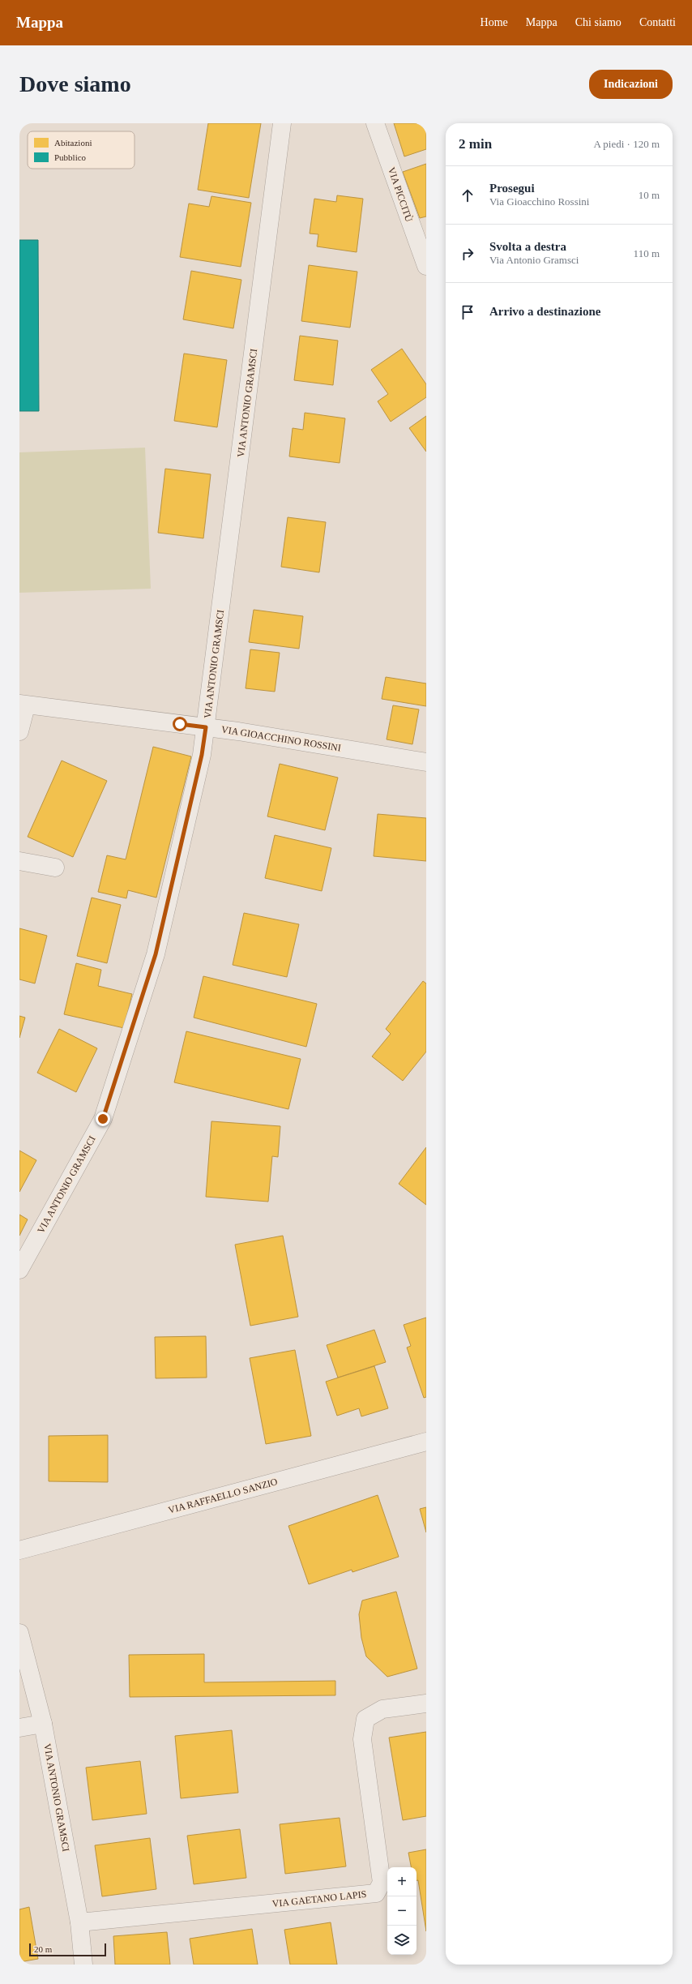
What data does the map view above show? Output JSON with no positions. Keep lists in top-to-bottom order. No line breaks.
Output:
{"streets":{"street":["VIA PICCITÙ","VIA ANTONIO GRAMSCI","VIA GIOACCHINO ROSSINI","VIA RAFFAELLO SANZIO","VIA GAETANO LAPIS"]},"crossings":[["VIA ANTONIO GRAMSCI","VIA GIOACCHINO ROSSINI"],["VIA ANTONIO GRAMSCI","VIA GAETANO LAPIS"]],"legend":["Abitazioni","Pubblico"],"scale_bar":"20 m","page":{"header":"Mappa","nav":["Home","Mappa","Chi siamo","Contatti"],"buttons":"Indicazioni","title":"Dove siamo","heading":["2 min","A piedi · 120 m"],"list":[["Prosegui","Via Gioacchino Rossini","10 m"],["Svolta a destra","Via Antonio Gramsci","110 m"],"Arrivo a destinazione"],"map_buttons":["+","−"],"scale":"20 m"}}
